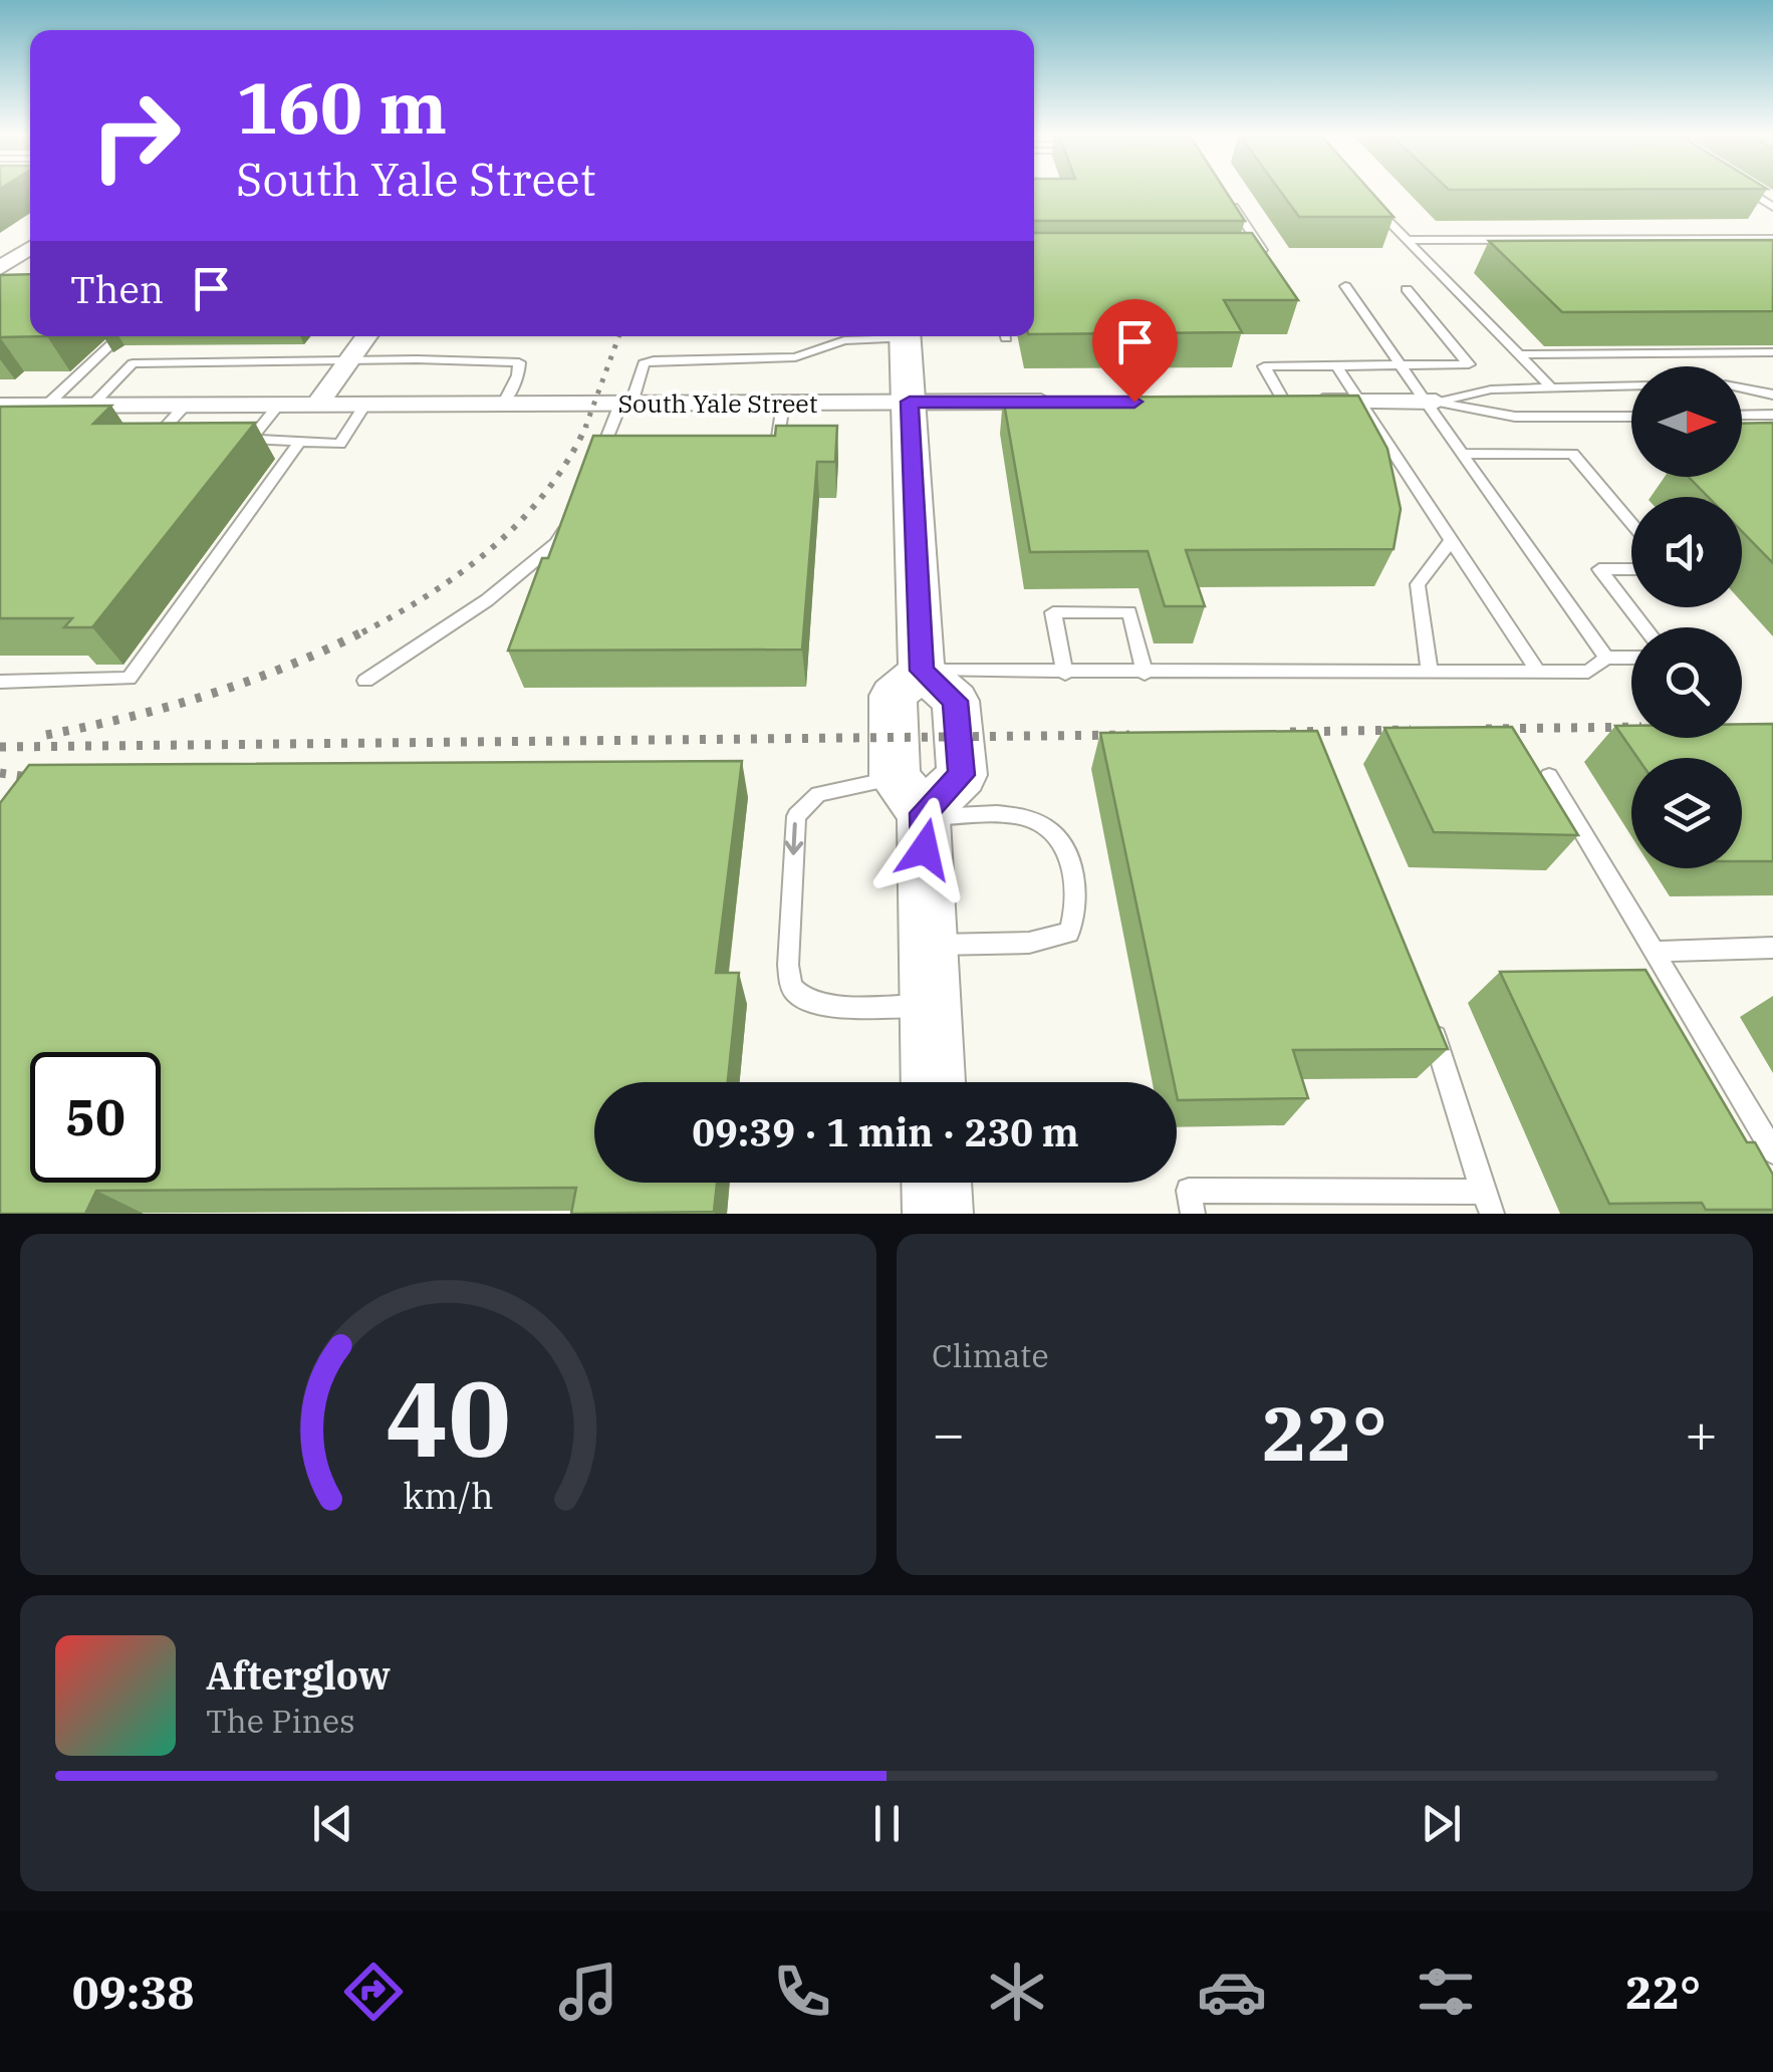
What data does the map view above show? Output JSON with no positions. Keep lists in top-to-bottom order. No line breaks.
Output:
{"streets":{"street":["South Yale Street"]},"north":"right","page":{"turn":["160 m","South Yale Street"],"then":"Then","limit":"50","trip":"09:39 · 1 min · 230 m","tile":"Climate","heat":["−","22°","+"],"song":["Afterglow","The Pines"],"tabs":["09:38","22°"],"gauge":["40","km/h"]}}
